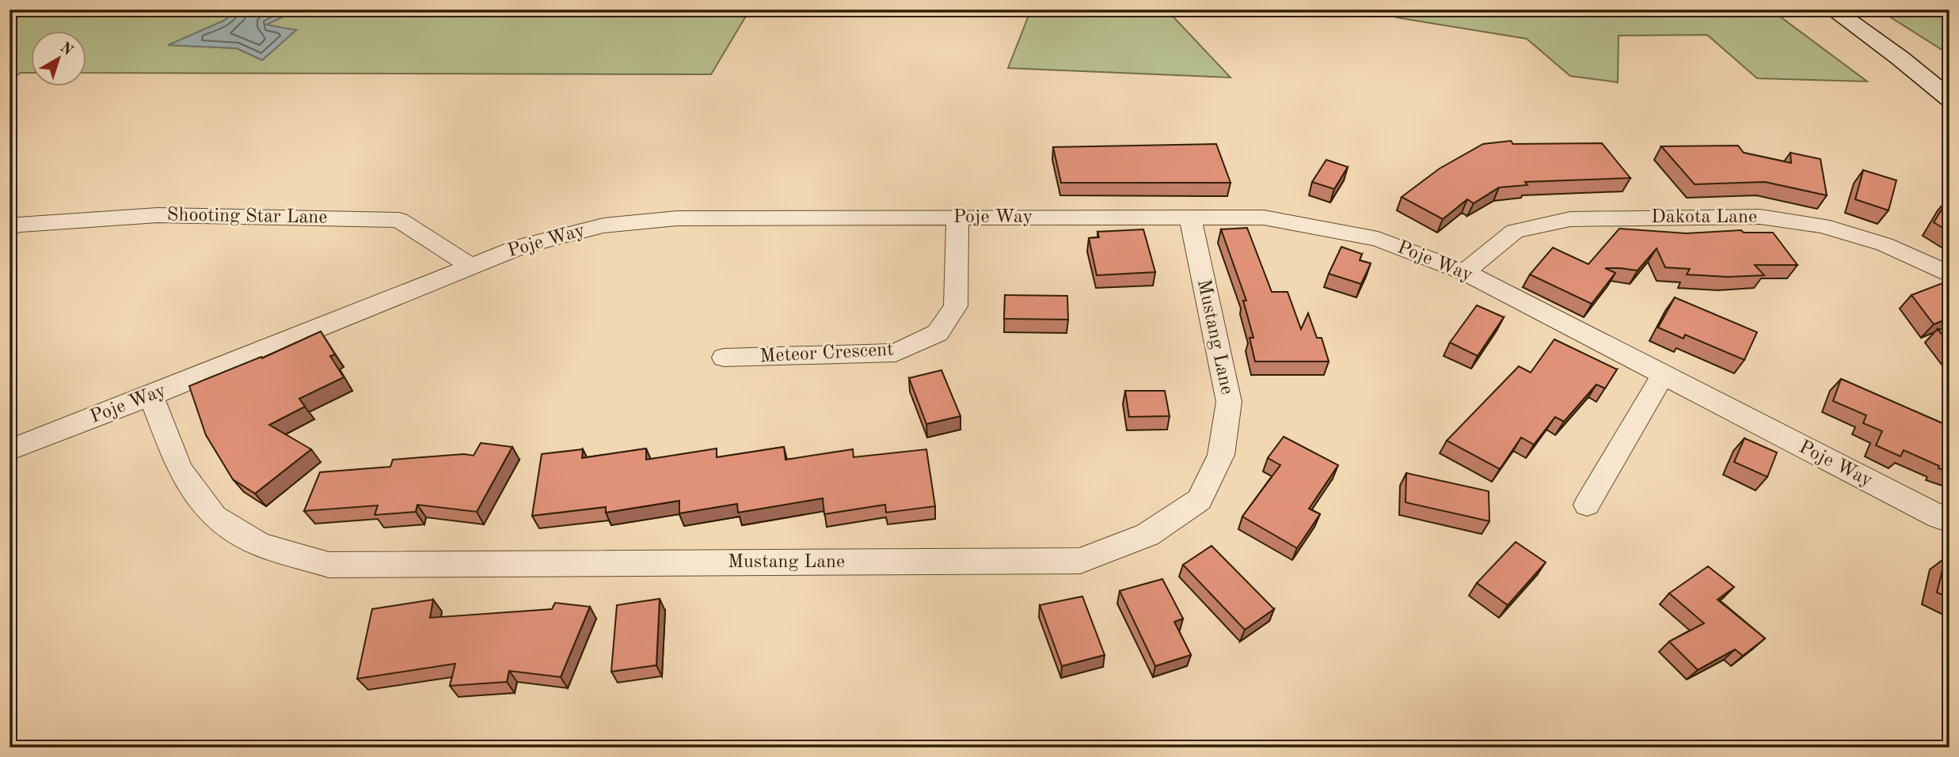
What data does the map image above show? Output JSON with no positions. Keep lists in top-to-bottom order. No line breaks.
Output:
{"streets":{"street":["Shooting Star Lane","Poje Way","Dakota Lane","Mustang Lane","Meteor Crescent"]},"crossings":[["Shooting Star Lane","Poje Way"],["Poje Way","Dakota Lane"],["Poje Way","Mustang Lane"],["Poje Way","Meteor Crescent"]],"north":"top right"}
